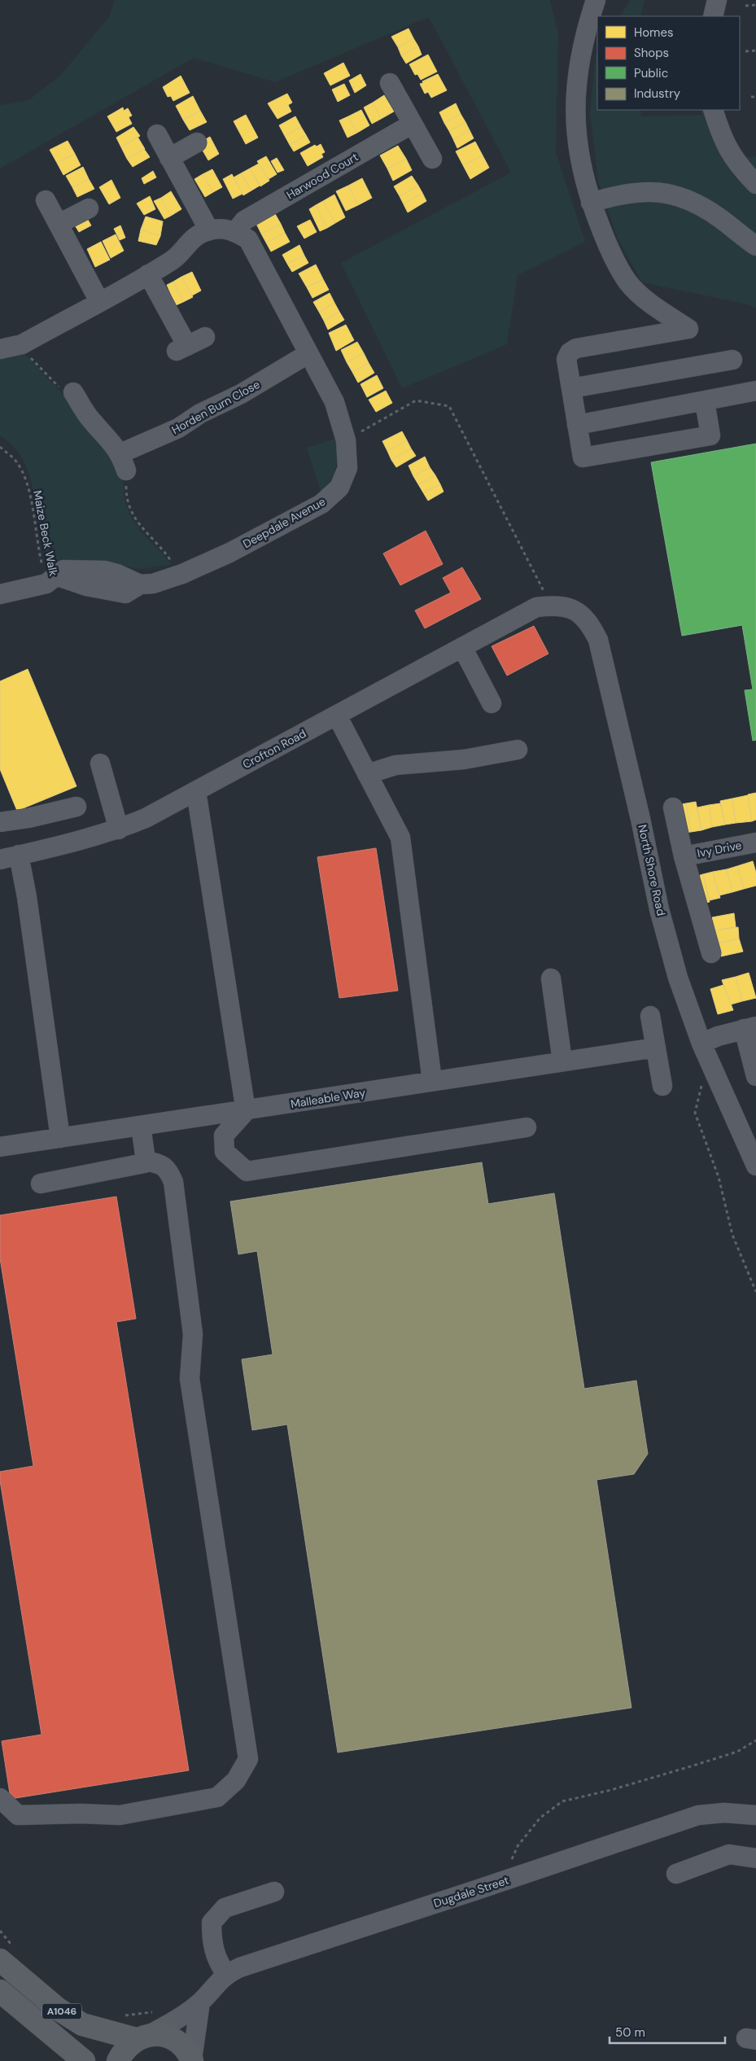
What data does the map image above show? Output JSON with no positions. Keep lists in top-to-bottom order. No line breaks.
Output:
{"streets":{"main road":["A1046"],"street":["Harwood Court","Horden Burn Close","Deepdale Avenue","Crofton Road","Ivy Drive","North Shore Road","Malleable Way","Dugdale Street"],"path":["Maize Beck Walk"]},"crossings":[["Harwood Court","Deepdale Avenue"],["Horden Burn Close","Deepdale Avenue"],["Deepdale Avenue","Maize Beck Walk"],["Crofton Road","North Shore Road"],["Dugdale Street","A1046"]],"legend":["Homes","Shops","Public","Industry"],"scale_bar":"50 m"}
